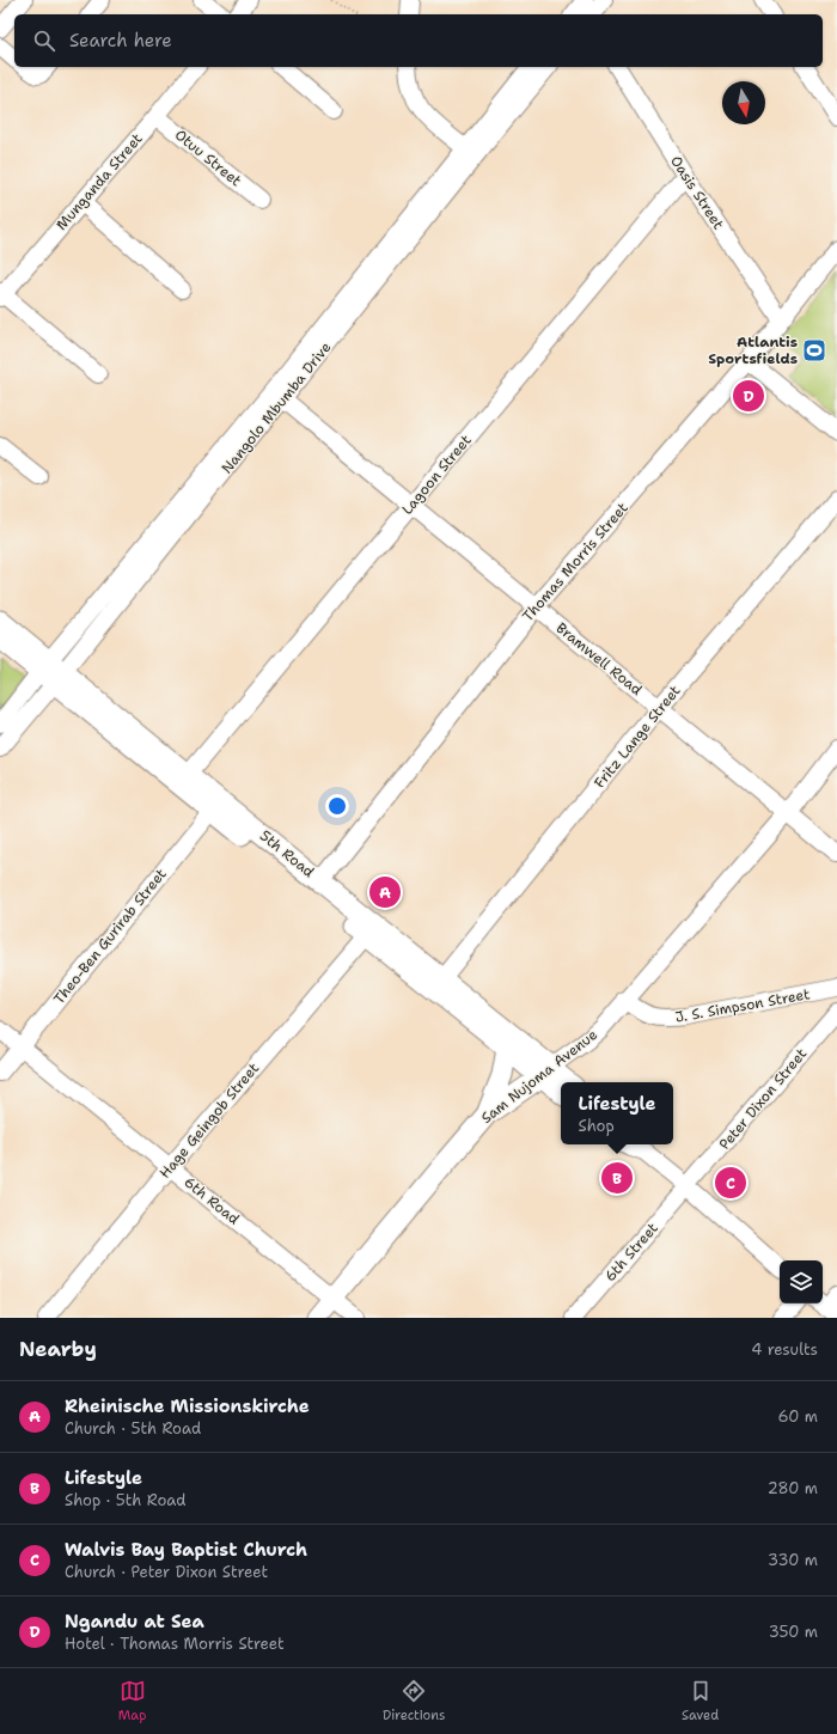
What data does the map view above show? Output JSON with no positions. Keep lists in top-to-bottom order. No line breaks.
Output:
{"streets":{"main road":["5th Road","Sam Nujoma Avenue"],"street":["Otuu Street","Munganda Street","Oasis Street","Nangolo Mbumba Drive","Lagoon Street","Thomas Morris Street","Bramwell Road","Fritz Lange Street","Theo-Ben Gurirab Street","J. S. Simpson Street","Peter Dixon Street","Hage Geingob Street","6th Road","6th Street"]},"crossings":[["Otuu Street","Munganda Street"],["Oasis Street","Lagoon Street"],["Oasis Street","Thomas Morris Street"],["Nangolo Mbumba Drive","Bramwell Road"],["Nangolo Mbumba Drive","5th Road"],["Lagoon Street","Bramwell Road"],["Lagoon Street","5th Road"],["Thomas Morris Street","Bramwell Road"],["Thomas Morris Street","5th Road"],["Bramwell Road","Fritz Lange Street"],["Bramwell Road","Sam Nujoma Avenue"],["Fritz Lange Street","5th Road"],["5th Road","Theo-Ben Gurirab Street"],["5th Road","Sam Nujoma Avenue"],["5th Road","Hage Geingob Street"],["Theo-Ben Gurirab Street","6th Road"],["J. S. Simpson Street","Sam Nujoma Avenue"],["Sam Nujoma Avenue","6th Road"],["Peter Dixon Street","6th Street"],["Hage Geingob Street","6th Road"]],"places":{"sports":["Atlantis Sportsfields"]},"north":"bottom","page":{"search":"Search here","pins":["D","A","B","C"],"popup":["Lifestyle","Shop"],"heading":["Nearby","4 results"],"list":[{"mark":"A","name":"Rheinische Missionskirche","note":"Church · 5th Road","value":"60 m"},{"mark":"B","name":"Lifestyle","note":"Shop · 5th Road","value":"280 m"},{"mark":"C","name":"Walvis Bay Baptist Church","note":"Church · Peter Dixon Street","value":"330 m"},{"mark":"D","name":"Ngandu at Sea","note":"Hotel · Thomas Morris Street","value":"350 m"}],"nav":["Map","Directions","Saved"]}}
